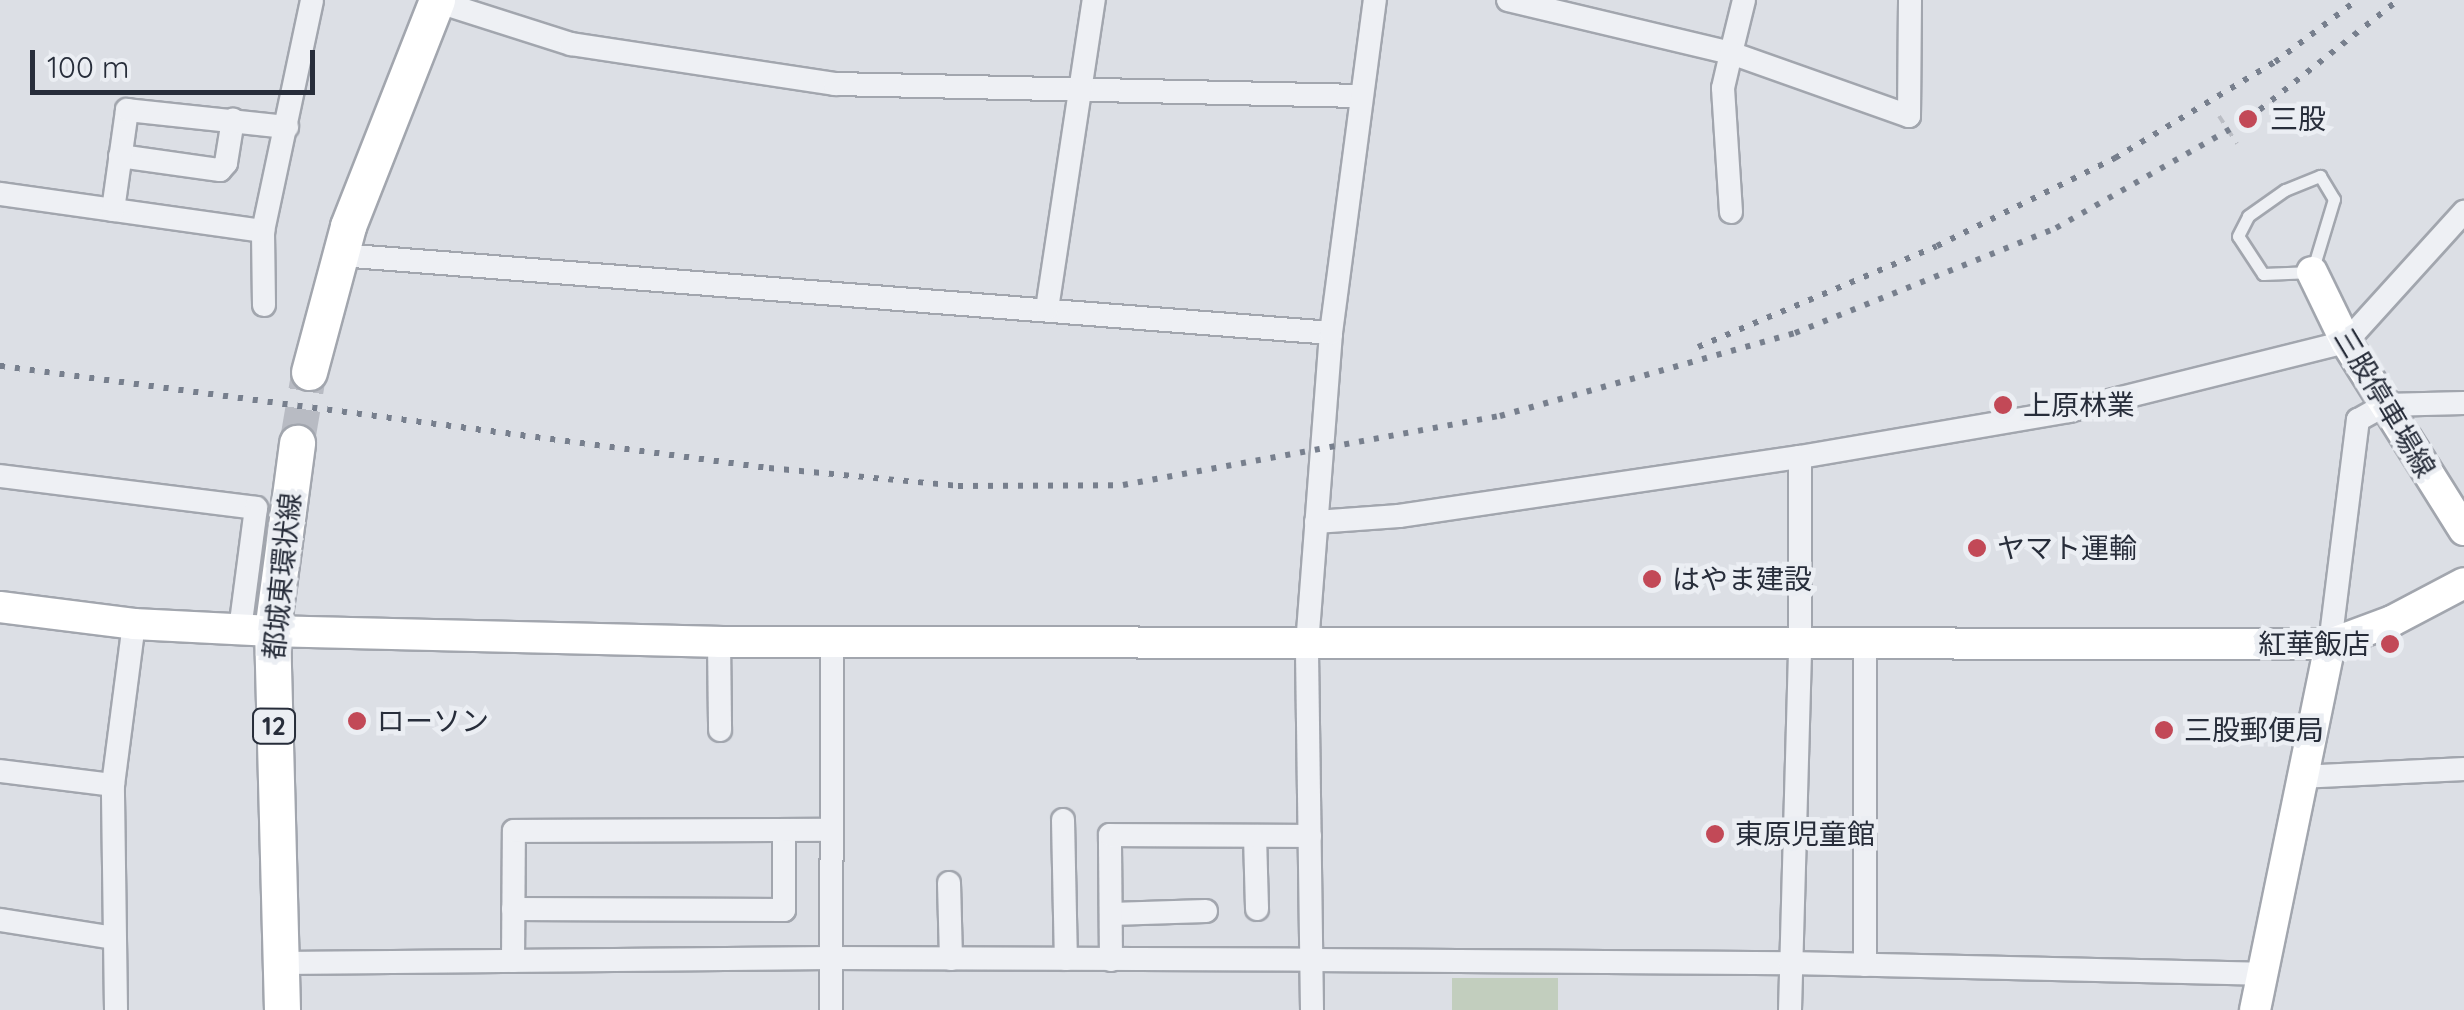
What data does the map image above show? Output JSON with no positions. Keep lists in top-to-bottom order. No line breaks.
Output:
{"streets":{"main road":["都城東環状線","12"],"street":["三股停車場線"]},"places":["三股","上原林業","ヤマト運輸","はやま建設","紅華飯店","ローソン","三股郵便局","東原児童館"],"scale_bar":"100 m"}
